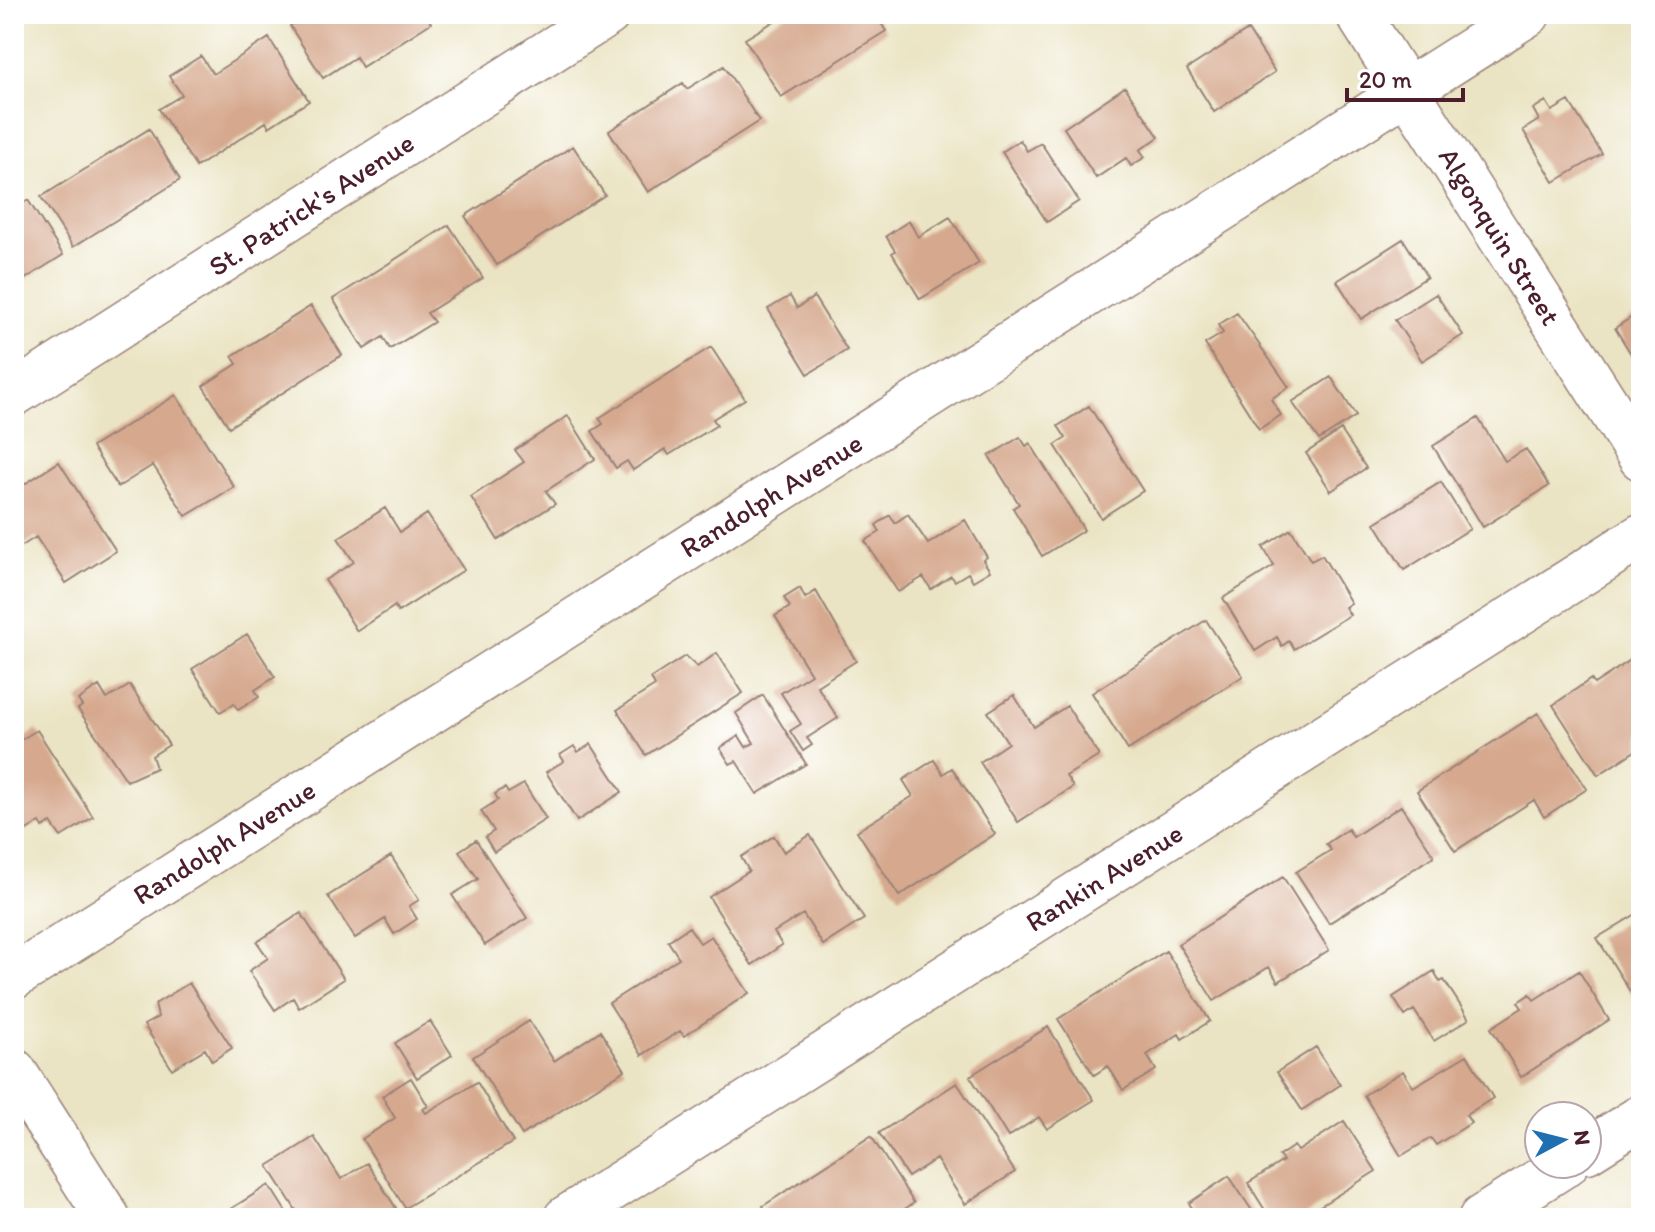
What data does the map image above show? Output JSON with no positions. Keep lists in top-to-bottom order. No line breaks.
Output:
{"streets":{"street":["St. Patrick's Avenue","Algonquin Street","Randolph Avenue","Rankin Avenue"]},"crossings":[["Algonquin Street","Randolph Avenue"]],"scale_bar":"20 m","north":"right"}
